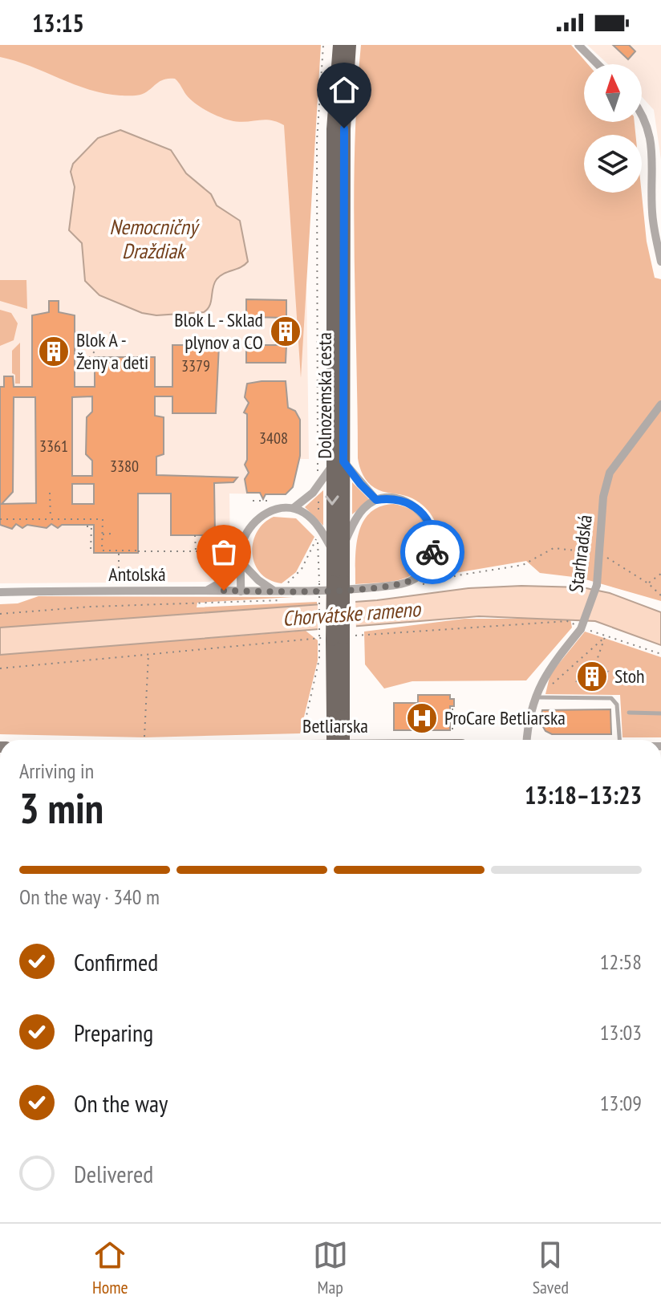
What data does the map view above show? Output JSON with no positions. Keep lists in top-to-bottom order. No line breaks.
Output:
{"streets":{"main road":["Dolnozemská cesta"],"street":["Starhradská","Antolská"]},"water":["Nemocničný Draždiak","Chorvátske rameno"],"places":{"building":["Blok L - Sklad plynov a CO","Blok A - Ženy a deti","Stoh"],"hospital":["ProCare Betliarska"]},"house_numbers":["3379","3408","3361","3380"],"north":"top","page":{"status":"13:15","heading":["3 min","Arriving in","13:18–13:23"],"bar":"On the way · 340 m","list":[["Confirmed","12:58"],["Preparing","13:03"],["On the way","13:09"],"Delivered"],"tabs":["Home","Map","Saved"]}}
